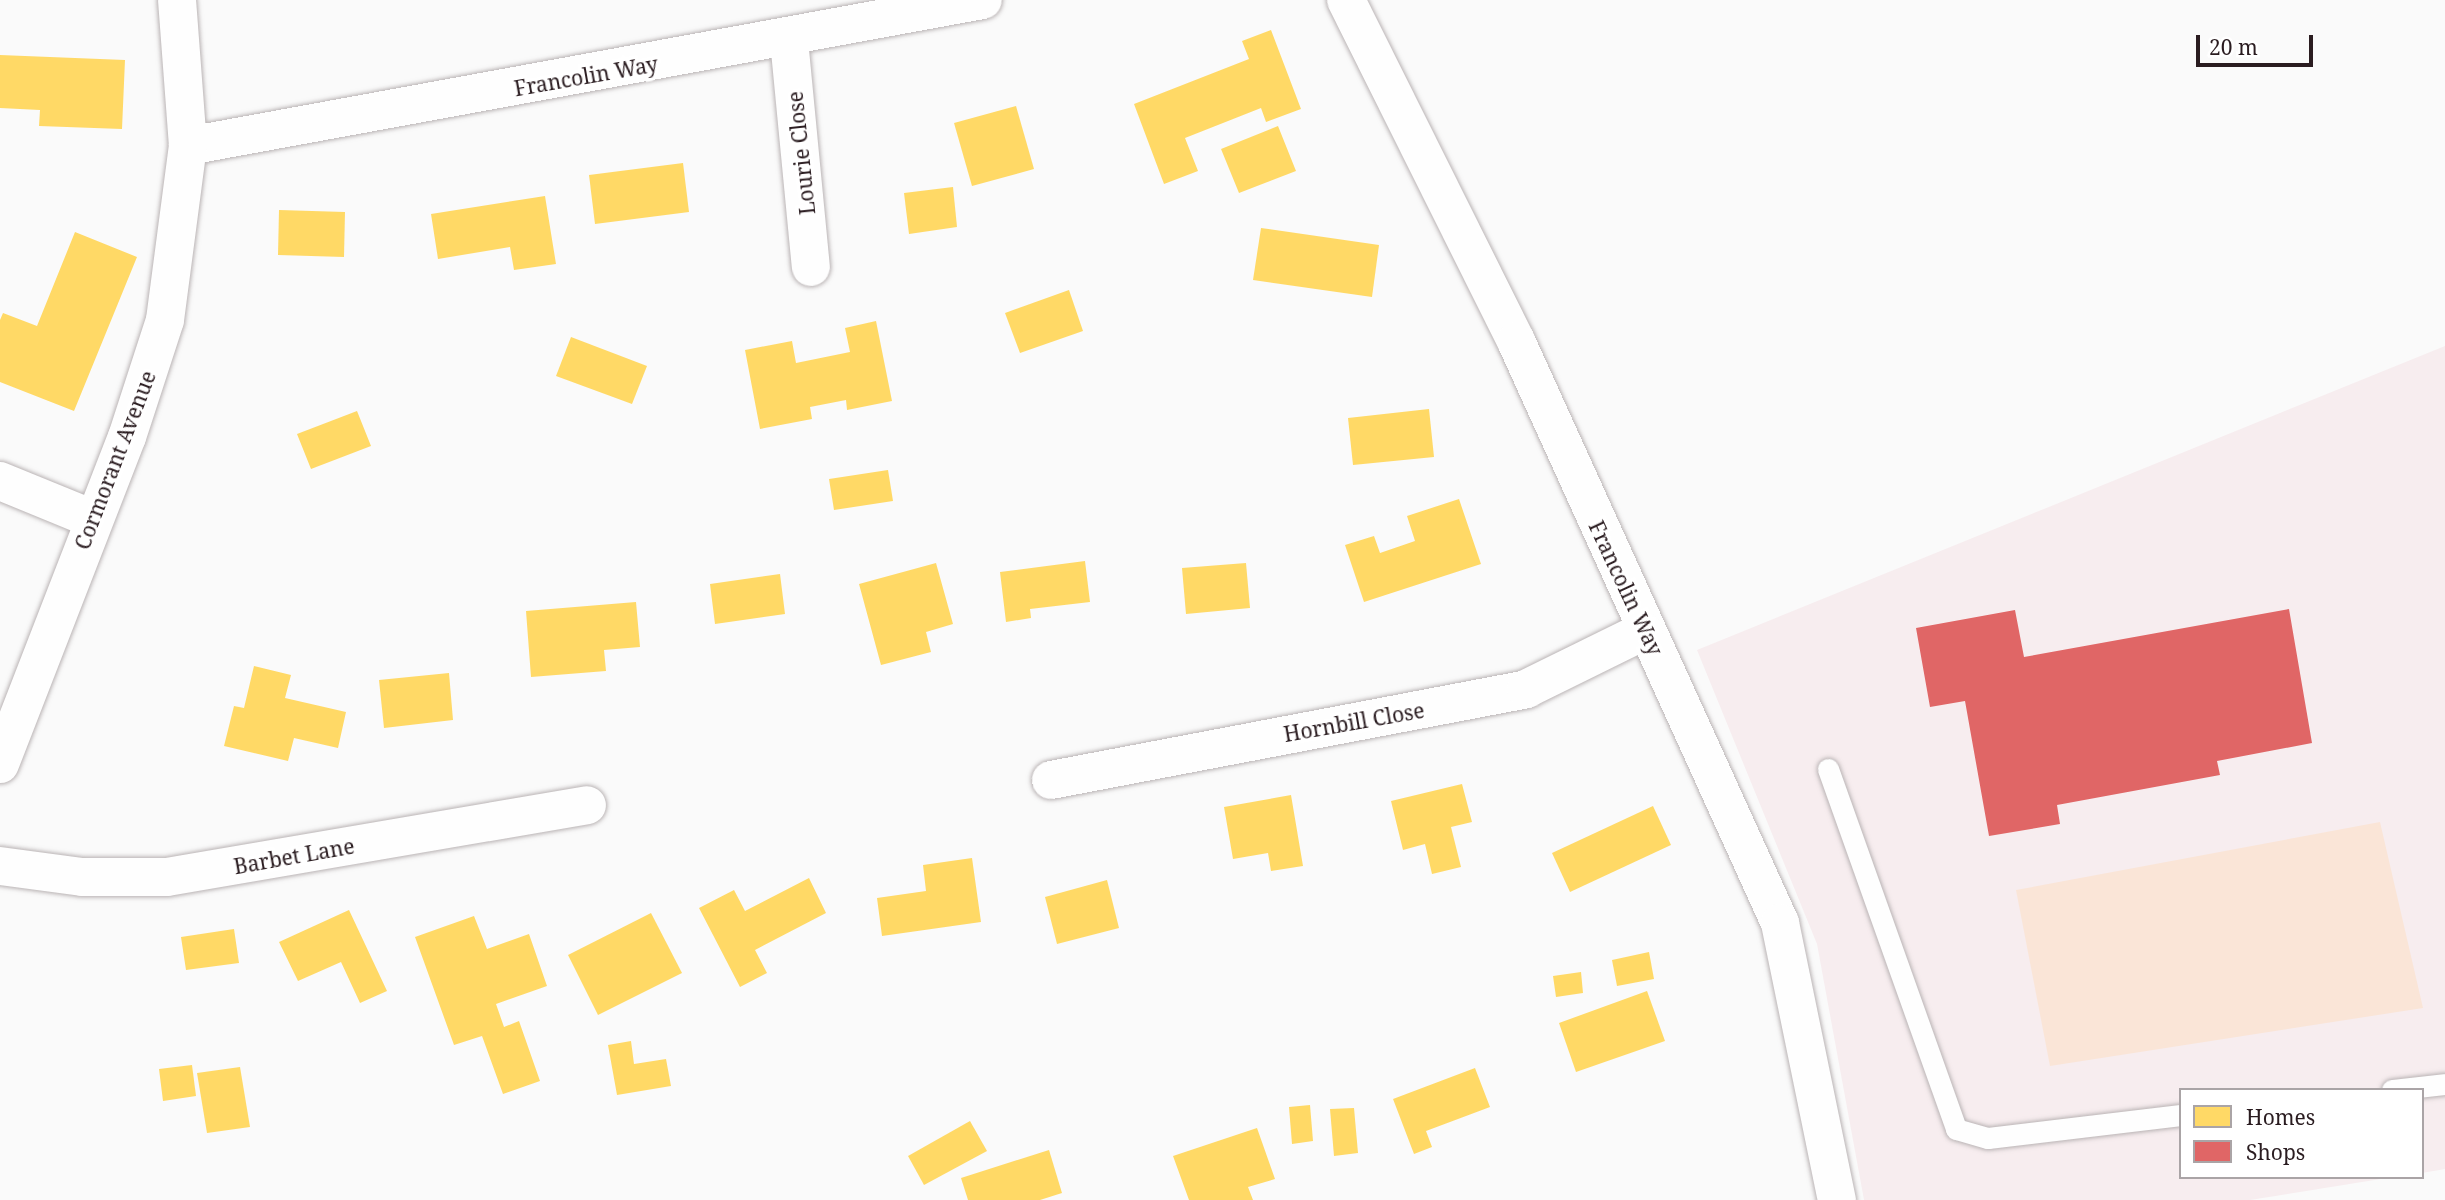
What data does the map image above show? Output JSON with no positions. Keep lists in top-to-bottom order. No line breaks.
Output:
{"streets":{"street":["Francolin Way","Lourie Close","Cormorant Avenue","Hornbill Close","Barbet Lane"]},"crossings":[["Francolin Way","Lourie Close"],["Francolin Way","Cormorant Avenue"],["Francolin Way","Hornbill Close"]],"legend":["Homes","Shops"],"scale_bar":"20 m"}
